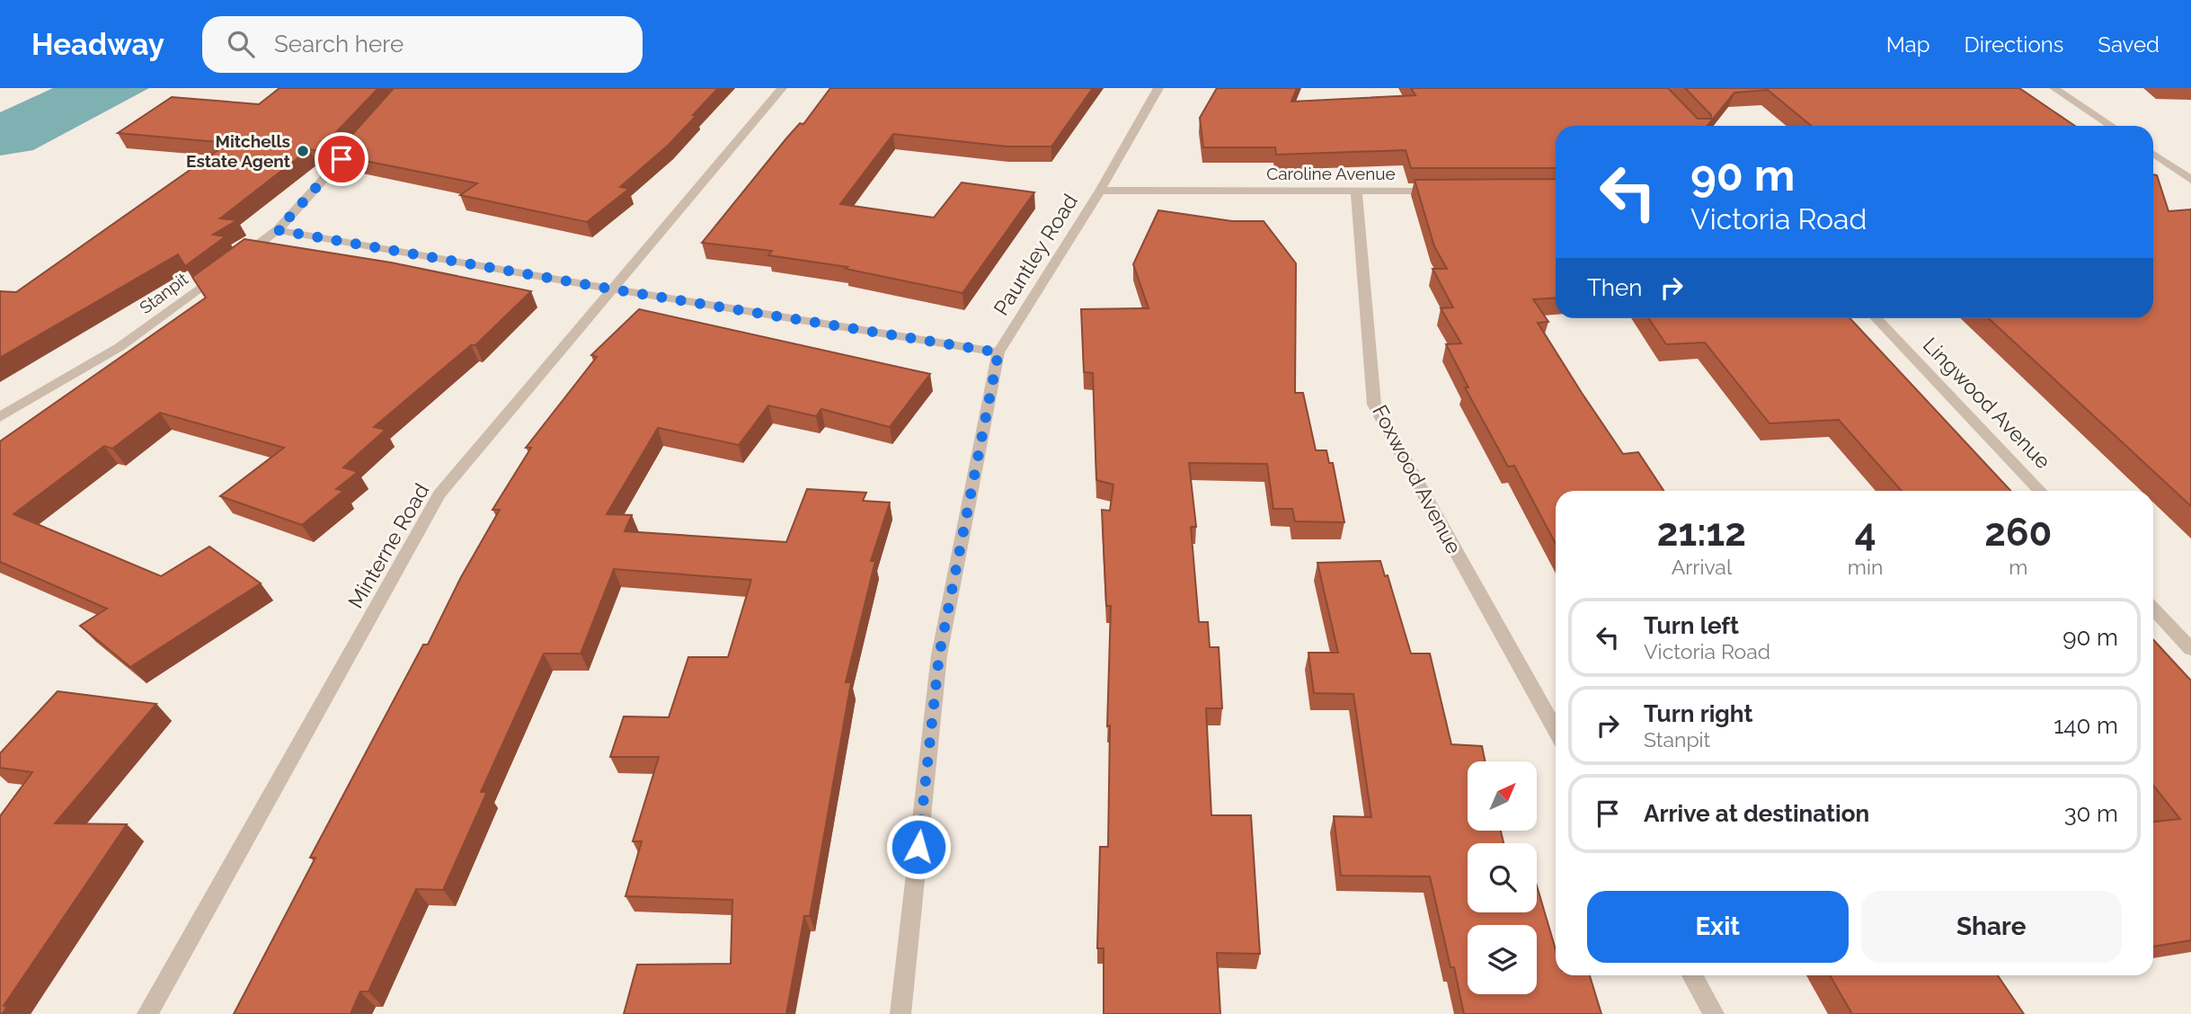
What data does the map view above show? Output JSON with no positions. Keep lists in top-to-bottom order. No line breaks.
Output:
{"streets":{"street":["Caroline Avenue","Pauntley Road","Stanpit","Lingwood Avenue","Foxwood Avenue","Minterne Road"]},"crossings":[["Caroline Avenue","Pauntley Road"],["Caroline Avenue","Foxwood Avenue"]],"places":["Mitchells Estate Agent"],"north":"top right","page":{"header":"Headway","search":"Search here","nav":["Map","Directions","Saved"],"turn":["90 m","Victoria Road"],"then":"Then","eta":["21:12","Arrival","4","min","260","m"],"list":[{"name":"Turn left","note":"Victoria Road","value":"90 m"},{"name":"Turn right","note":"Stanpit","value":"140 m"},{"name":"Arrive at destination","value":"30 m"}],"buttons":["Exit","Share"]}}
